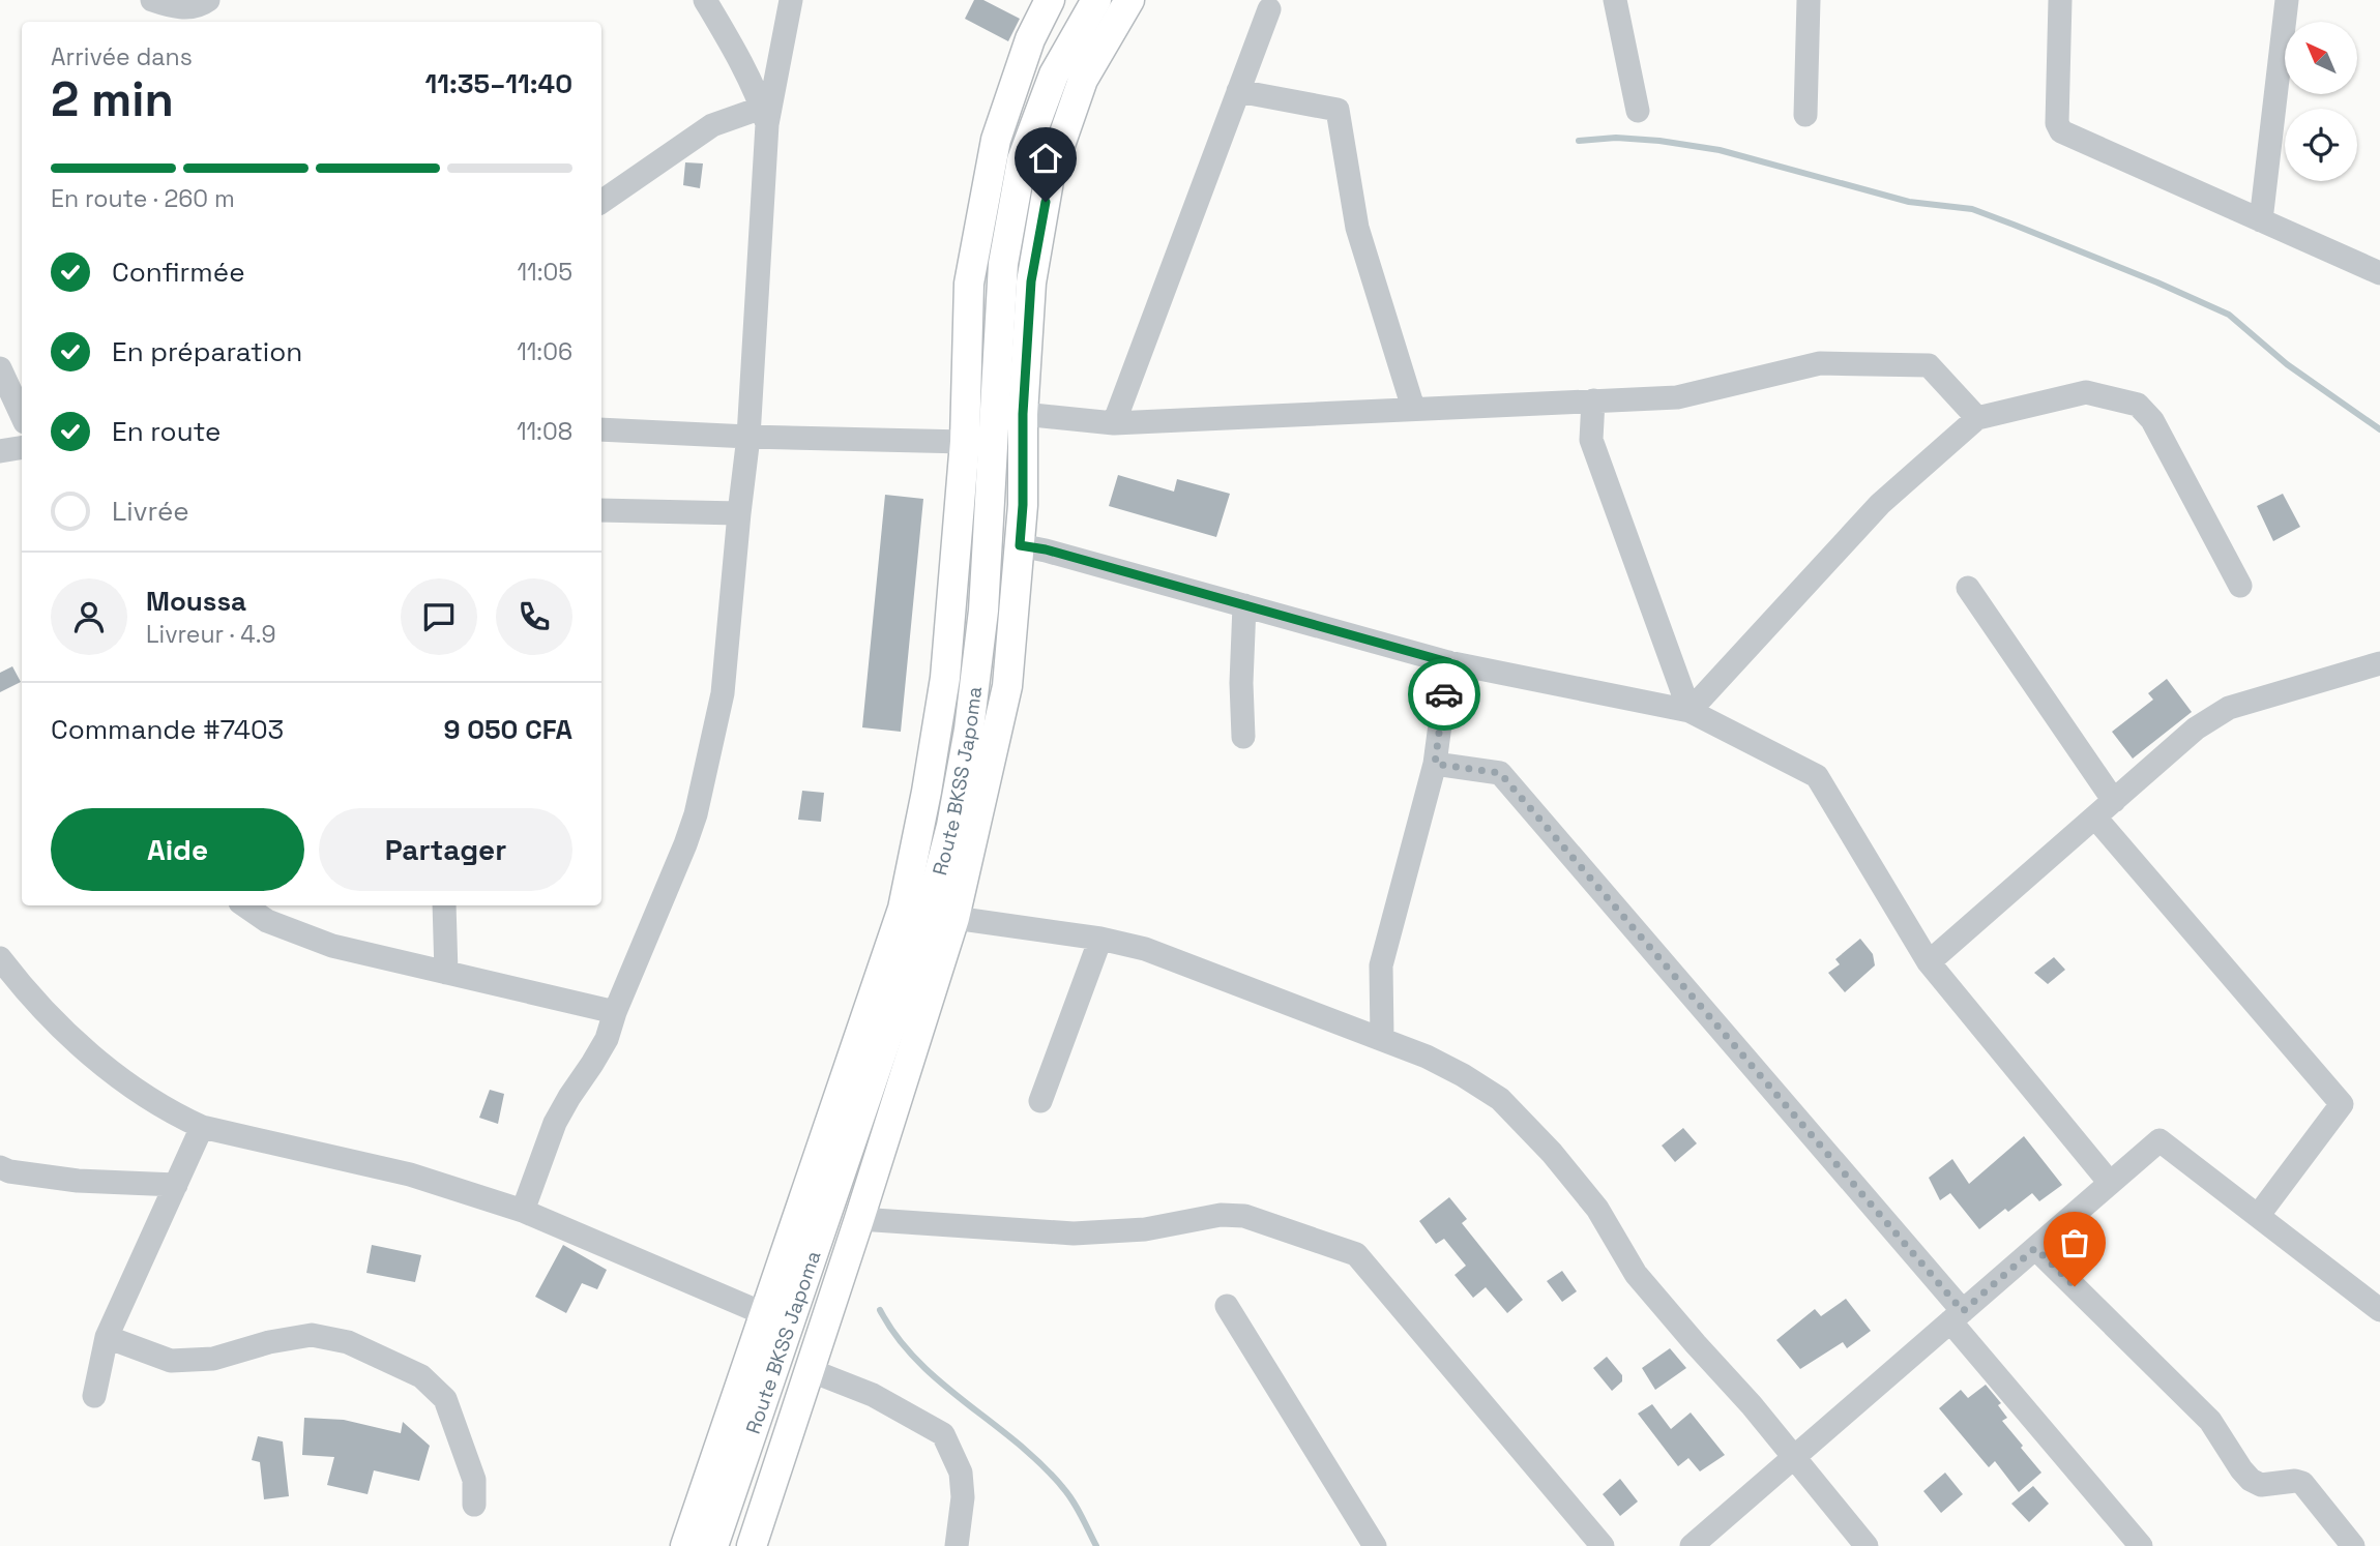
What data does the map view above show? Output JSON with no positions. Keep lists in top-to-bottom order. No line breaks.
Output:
{"streets":{"main road":["Route BKSS Japoma"]},"north":"top left","page":{"heading":["2 min","Arrivée dans","11:35–11:40"],"panel":["Moussa","Livreur · 4.9","Commande #7403","9 050 CFA"],"bar":"En route · 260 m","list":[["Confirmée","11:05"],["En préparation","11:06"],["En route","11:08"],"Livrée"],"buttons":["Aide","Partager"]}}
